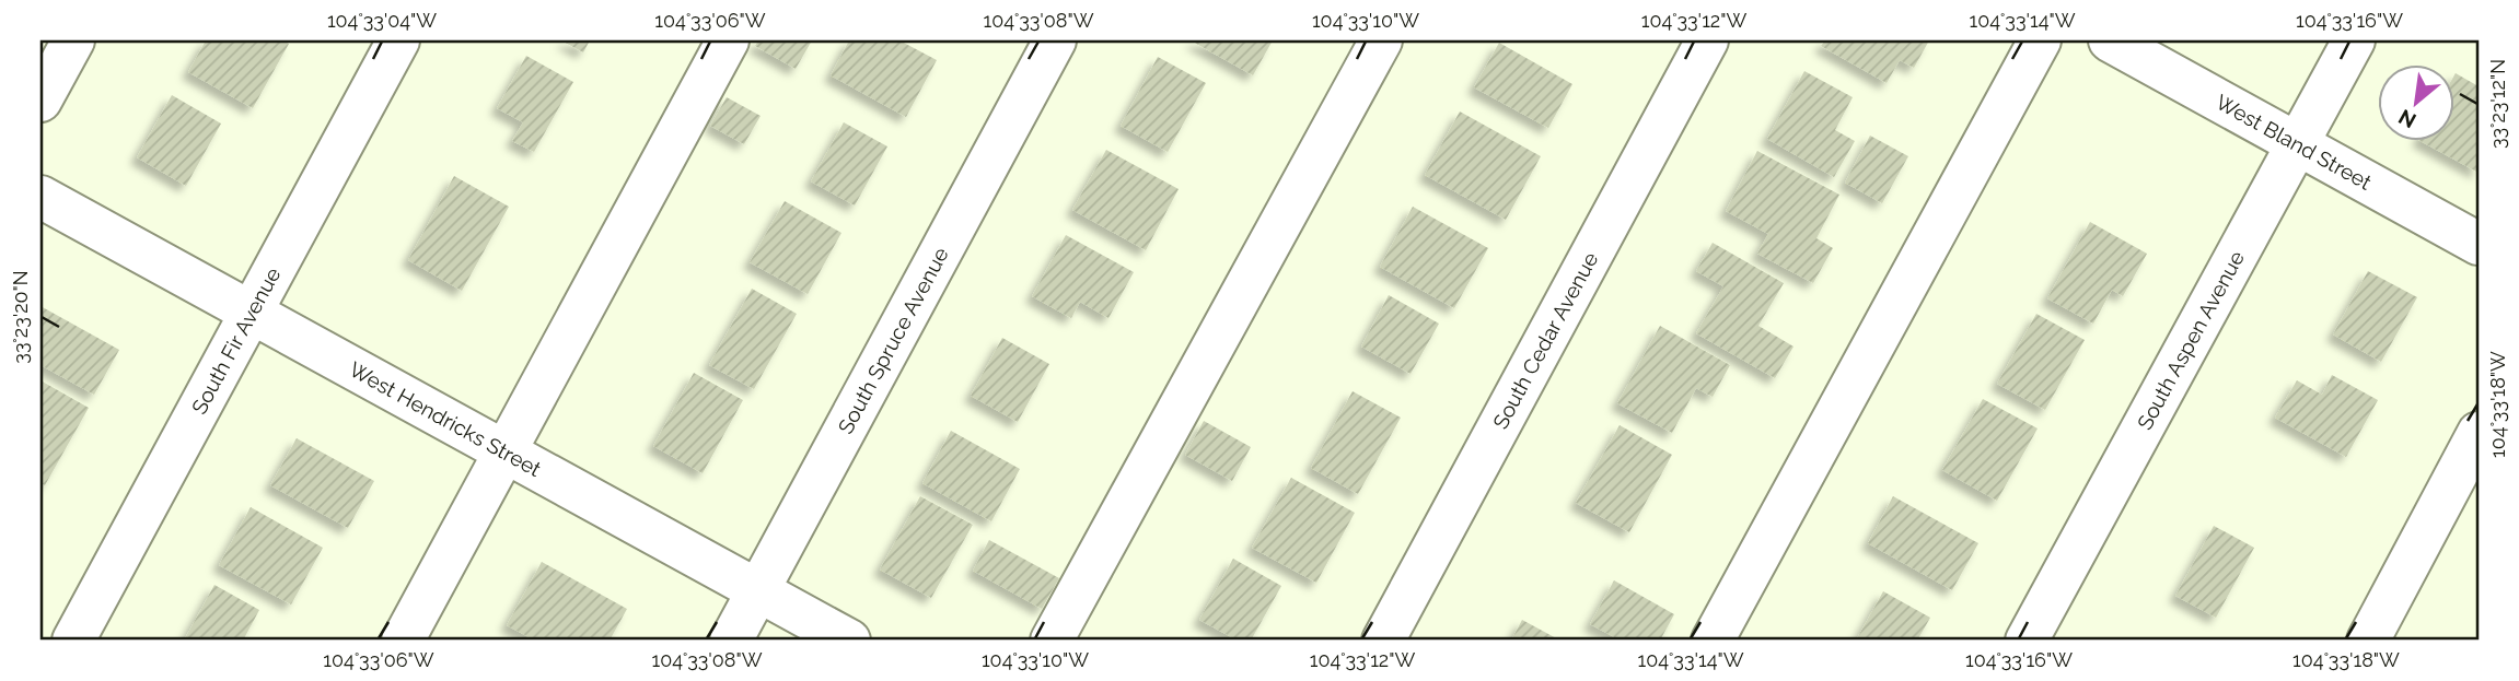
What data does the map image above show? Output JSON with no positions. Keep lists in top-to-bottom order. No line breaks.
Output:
{"streets":{"street":["West Bland Street","South Fir Avenue","South Aspen Avenue","South Spruce Avenue","South Cedar Avenue","West Hendricks Street"]},"crossings":[["West Bland Street","South Aspen Avenue"],["South Fir Avenue","West Hendricks Street"],["South Spruce Avenue","West Hendricks Street"]],"north":"bottom left","coordinates":["104°33'04\"W","104°33'06\"W","104°33'08\"W","104°33'10\"W","104°33'12\"W","104°33'14\"W","104°33'16\"W","33°23'12\"N","33°23'20\"N","104°33'18\"W"]}
